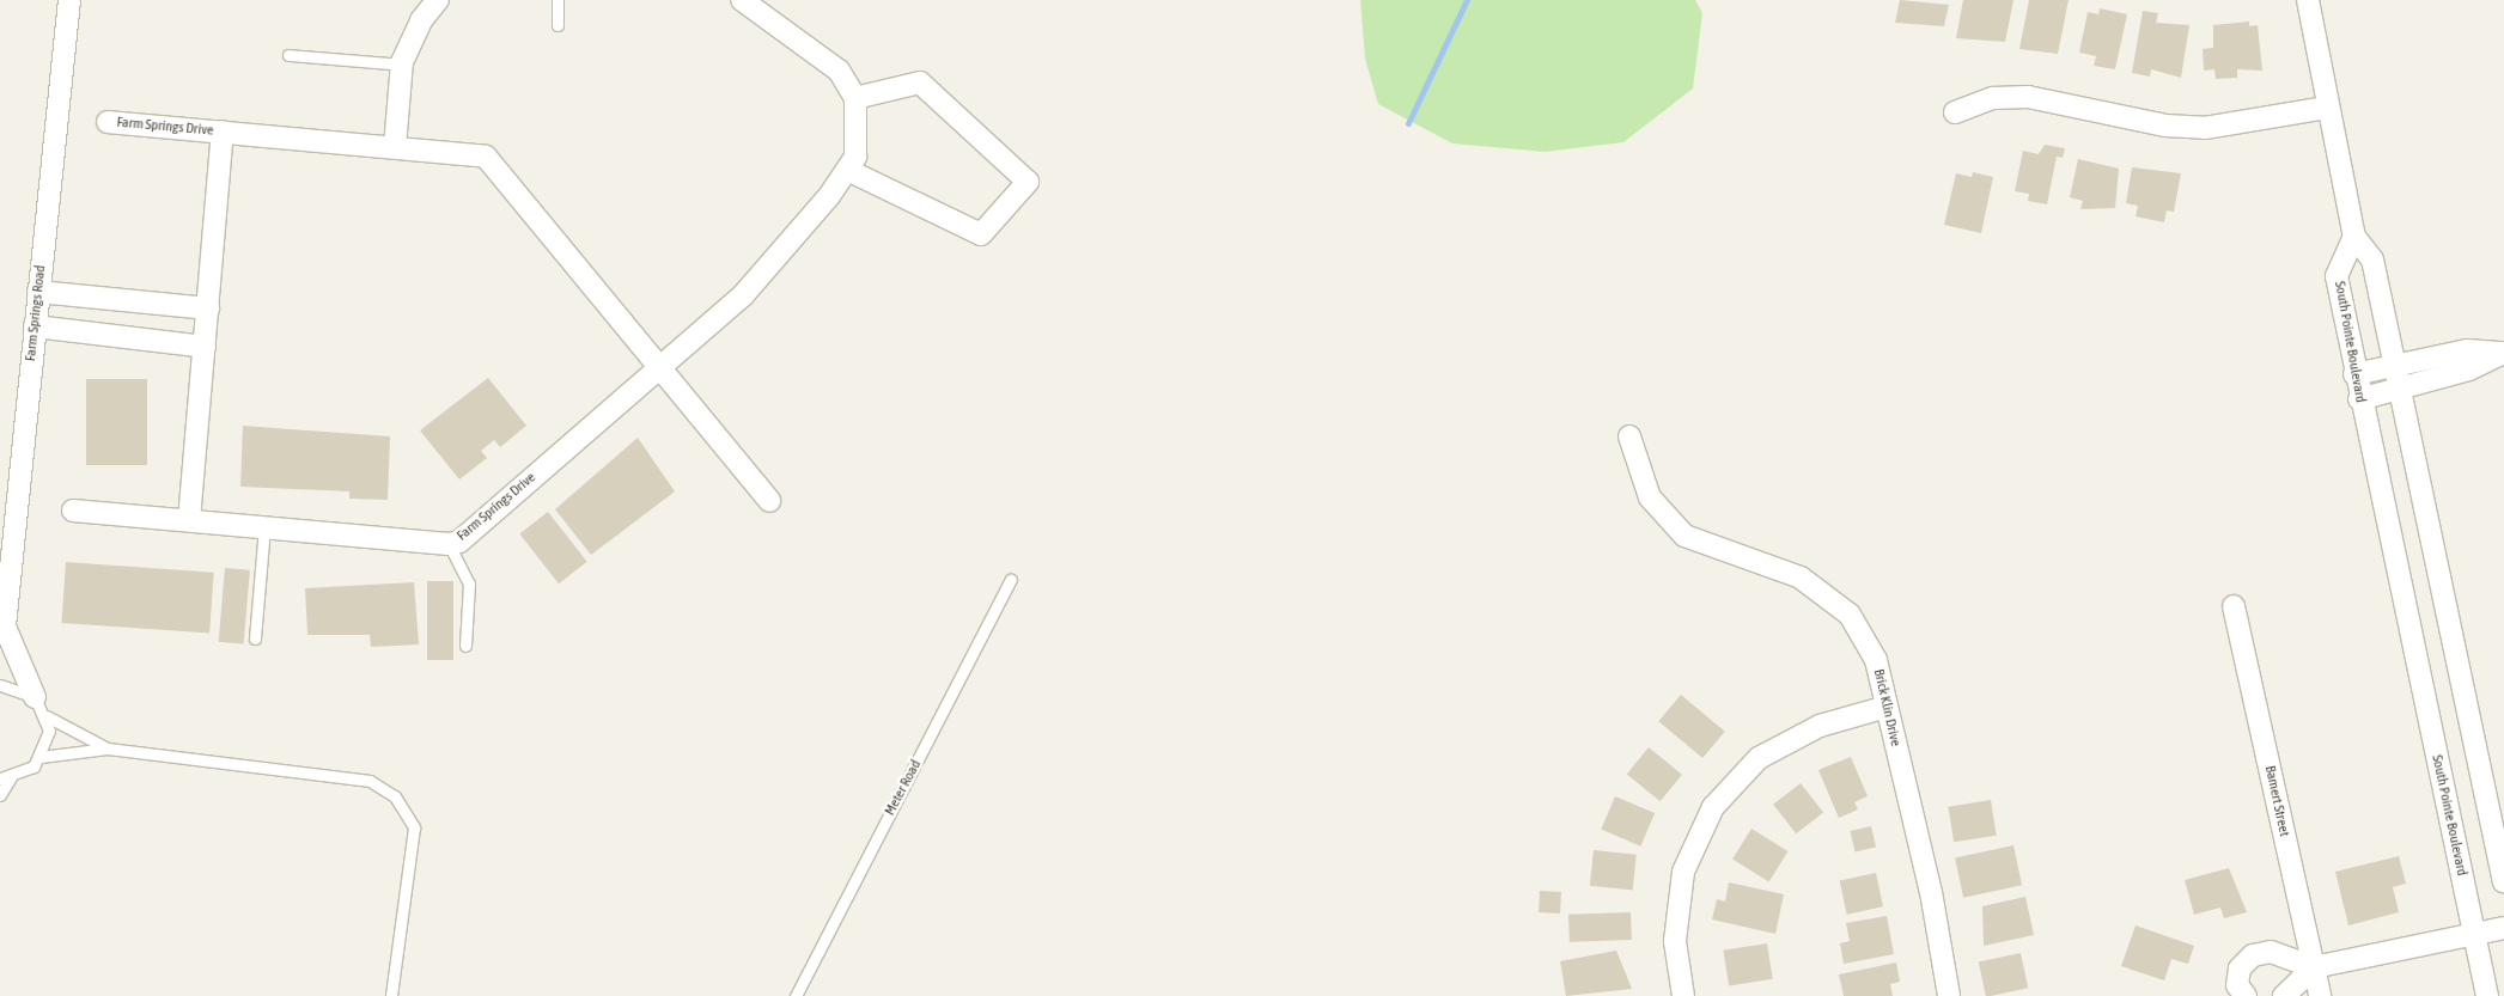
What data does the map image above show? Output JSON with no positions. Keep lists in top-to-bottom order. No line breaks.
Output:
{"streets":{"street":["Farm Springs Drive","Farm Springs Road","South Pointe Boulevard","Brick Klin Drive","Bamert Street"],"lane":["Meter Road"]}}
